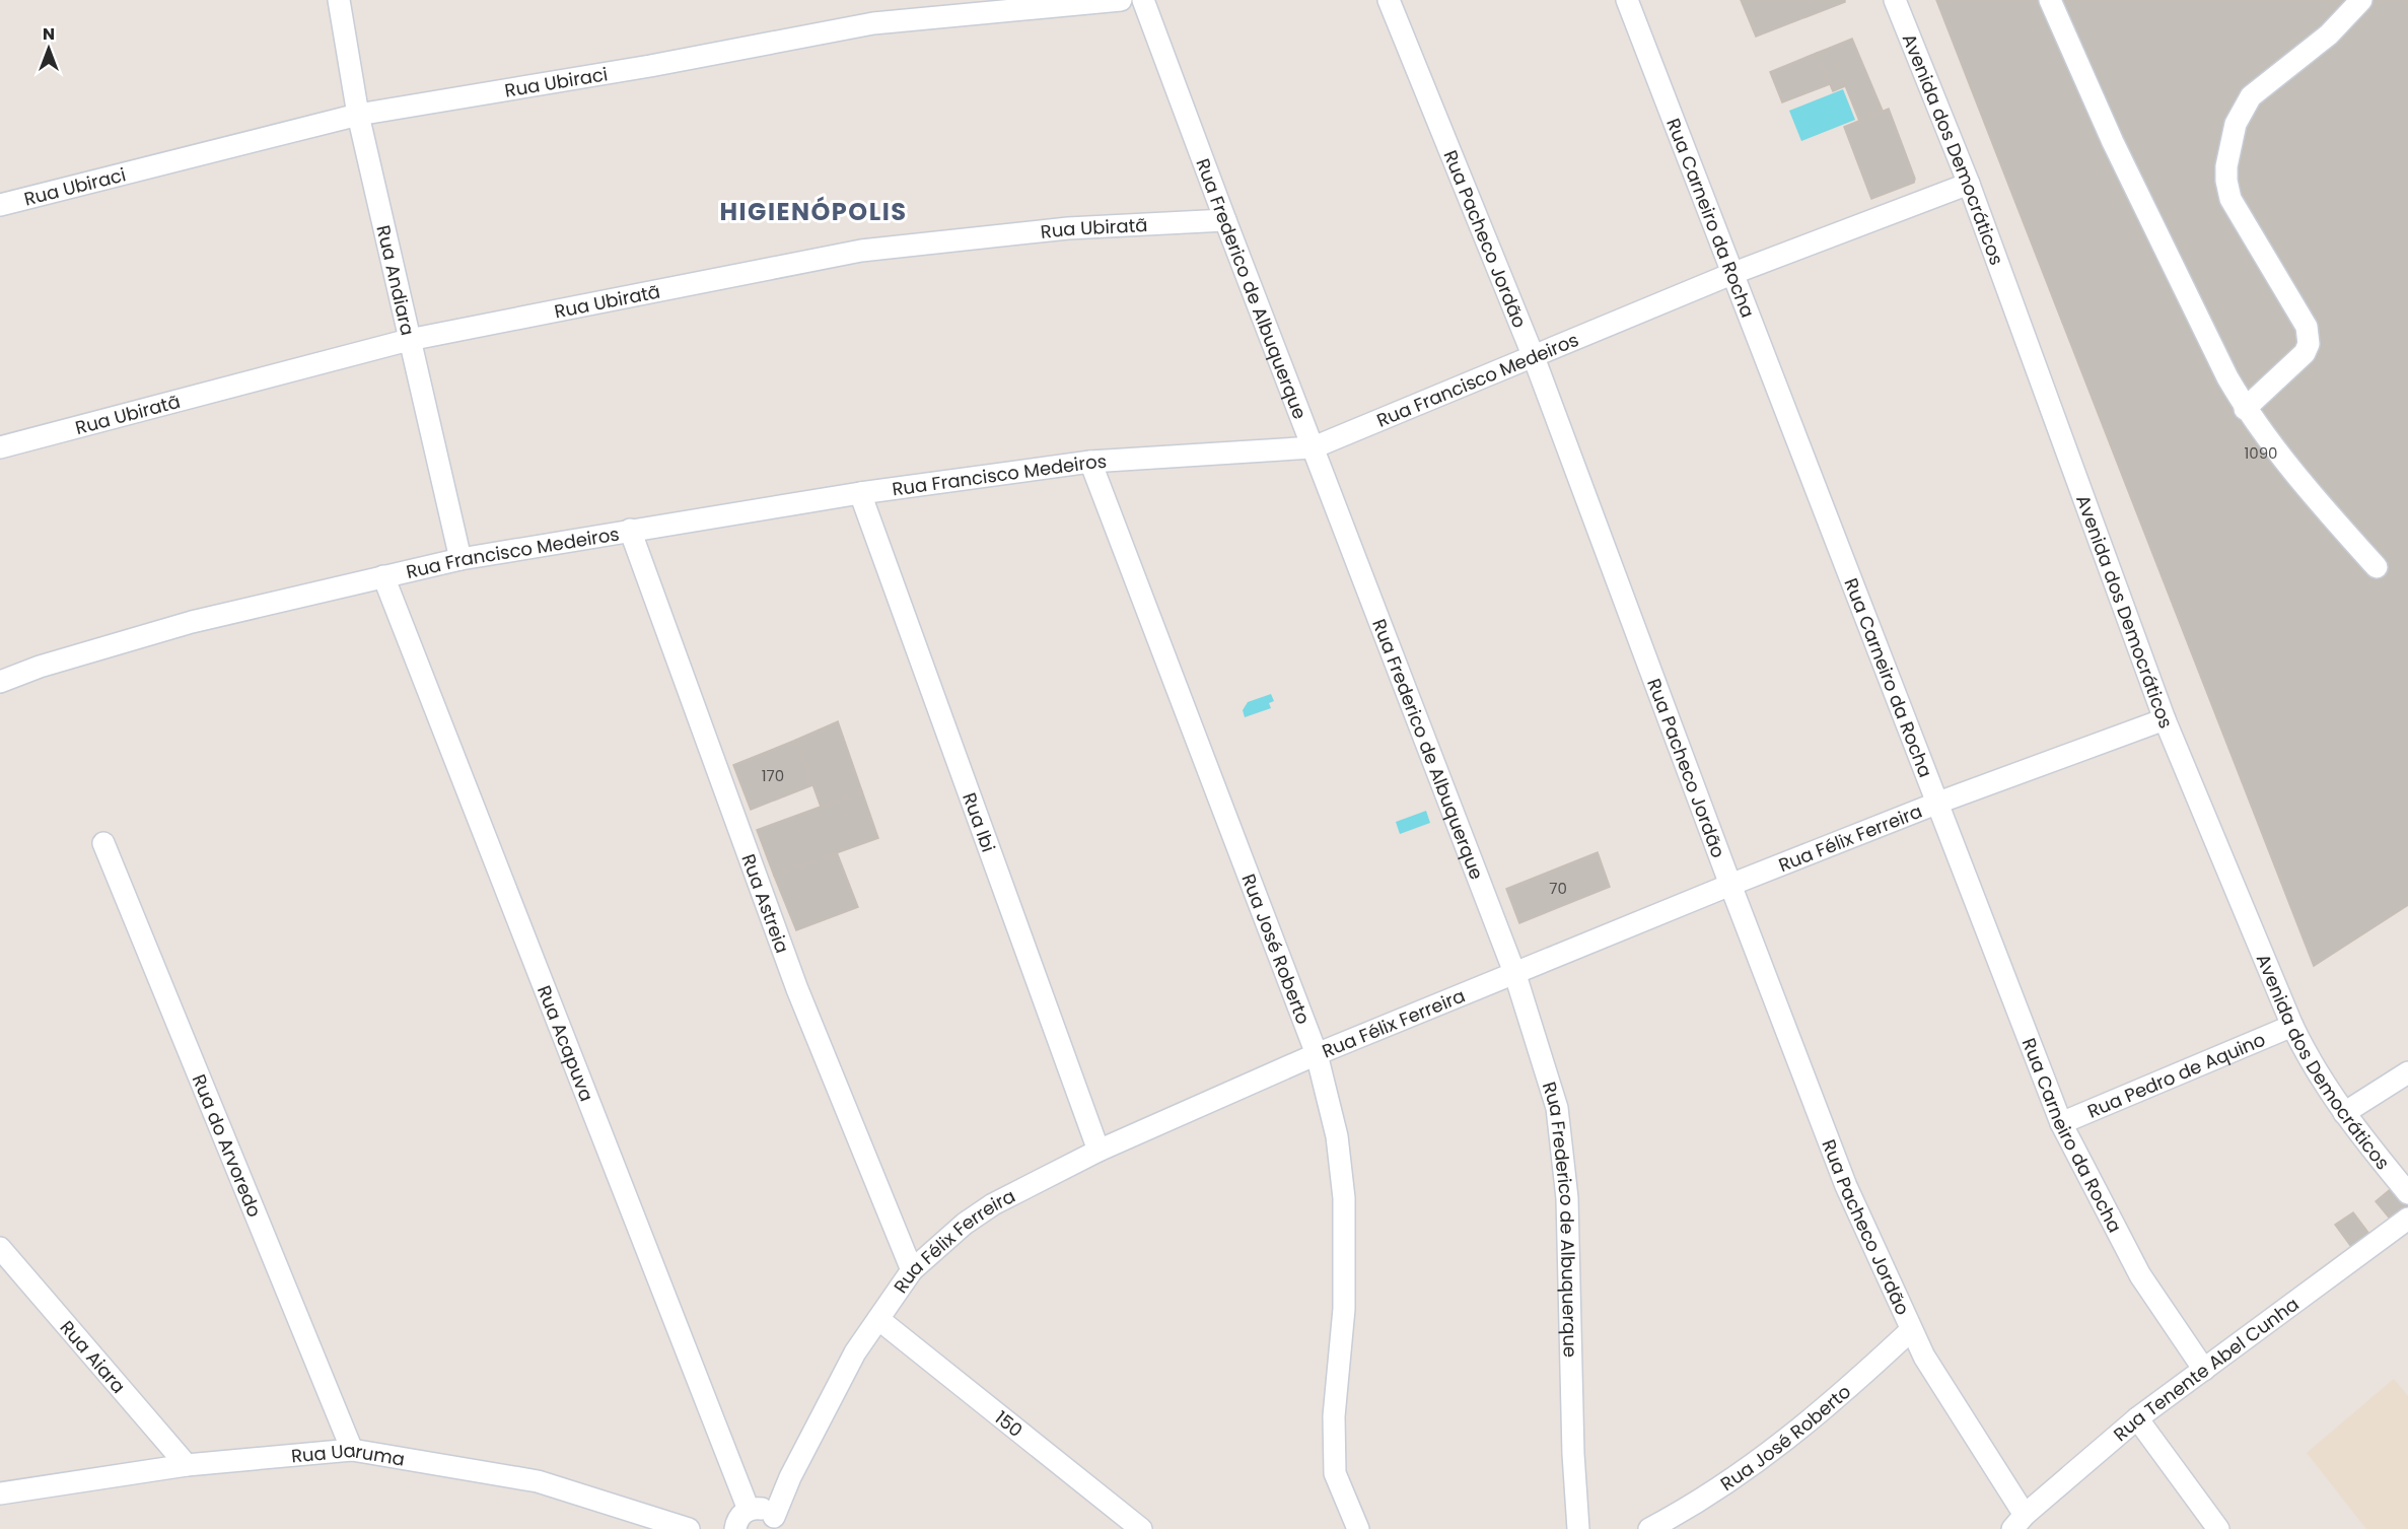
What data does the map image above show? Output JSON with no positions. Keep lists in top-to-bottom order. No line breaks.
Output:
{"streets":{"street":["Rua Ubiraci","Avenida dos Democráticos","Rua Carneiro da Rocha","Rua Ubiratã","Rua Pacheco Jordão","Rua Andiara","Rua Frederico de Albuquerque","Rua Francisco Medeiros","Rua Ibi","Rua Félix Ferreira","Rua Astreia","Rua José Roberto","Rua Acapuva","Rua Pedro de Aquino","Rua do Arvoredo","Rua Aiara","Rua Tenente Abel Cunha","150","Rua Uaruma"]},"crossings":[["Rua Ubiraci","Rua Andiara"],["Avenida dos Democráticos","Rua Francisco Medeiros"],["Avenida dos Democráticos","Rua Félix Ferreira"],["Avenida dos Democráticos","Rua Pedro de Aquino"],["Rua Carneiro da Rocha","Rua Francisco Medeiros"],["Rua Carneiro da Rocha","Rua Félix Ferreira"],["Rua Carneiro da Rocha","Rua Pedro de Aquino"],["Rua Carneiro da Rocha","Rua Tenente Abel Cunha"],["Rua Ubiratã","Rua Andiara"],["Rua Ubiratã","Rua Frederico de Albuquerque"],["Rua Pacheco Jordão","Rua Francisco Medeiros"],["Rua Pacheco Jordão","Rua Félix Ferreira"],["Rua Pacheco Jordão","Rua José Roberto"],["Rua Pacheco Jordão","Rua Tenente Abel Cunha"],["Rua Andiara","Rua Francisco Medeiros"],["Rua Frederico de Albuquerque","Rua Francisco Medeiros"],["Rua Frederico de Albuquerque","Rua Félix Ferreira"],["Rua Francisco Medeiros","Rua Ibi"],["Rua Francisco Medeiros","Rua Astreia"],["Rua Francisco Medeiros","Rua José Roberto"],["Rua Francisco Medeiros","Rua Acapuva"],["Rua Ibi","Rua Félix Ferreira"],["Rua Félix Ferreira","Rua Astreia"],["Rua Félix Ferreira","Rua José Roberto"],["Rua Félix Ferreira","150"],["Rua do Arvoredo","Rua Uaruma"],["Rua Aiara","Rua Uaruma"]],"districts":["HIGIENÓPOLIS"],"house_numbers":["1090","170","70"],"north":"top"}
